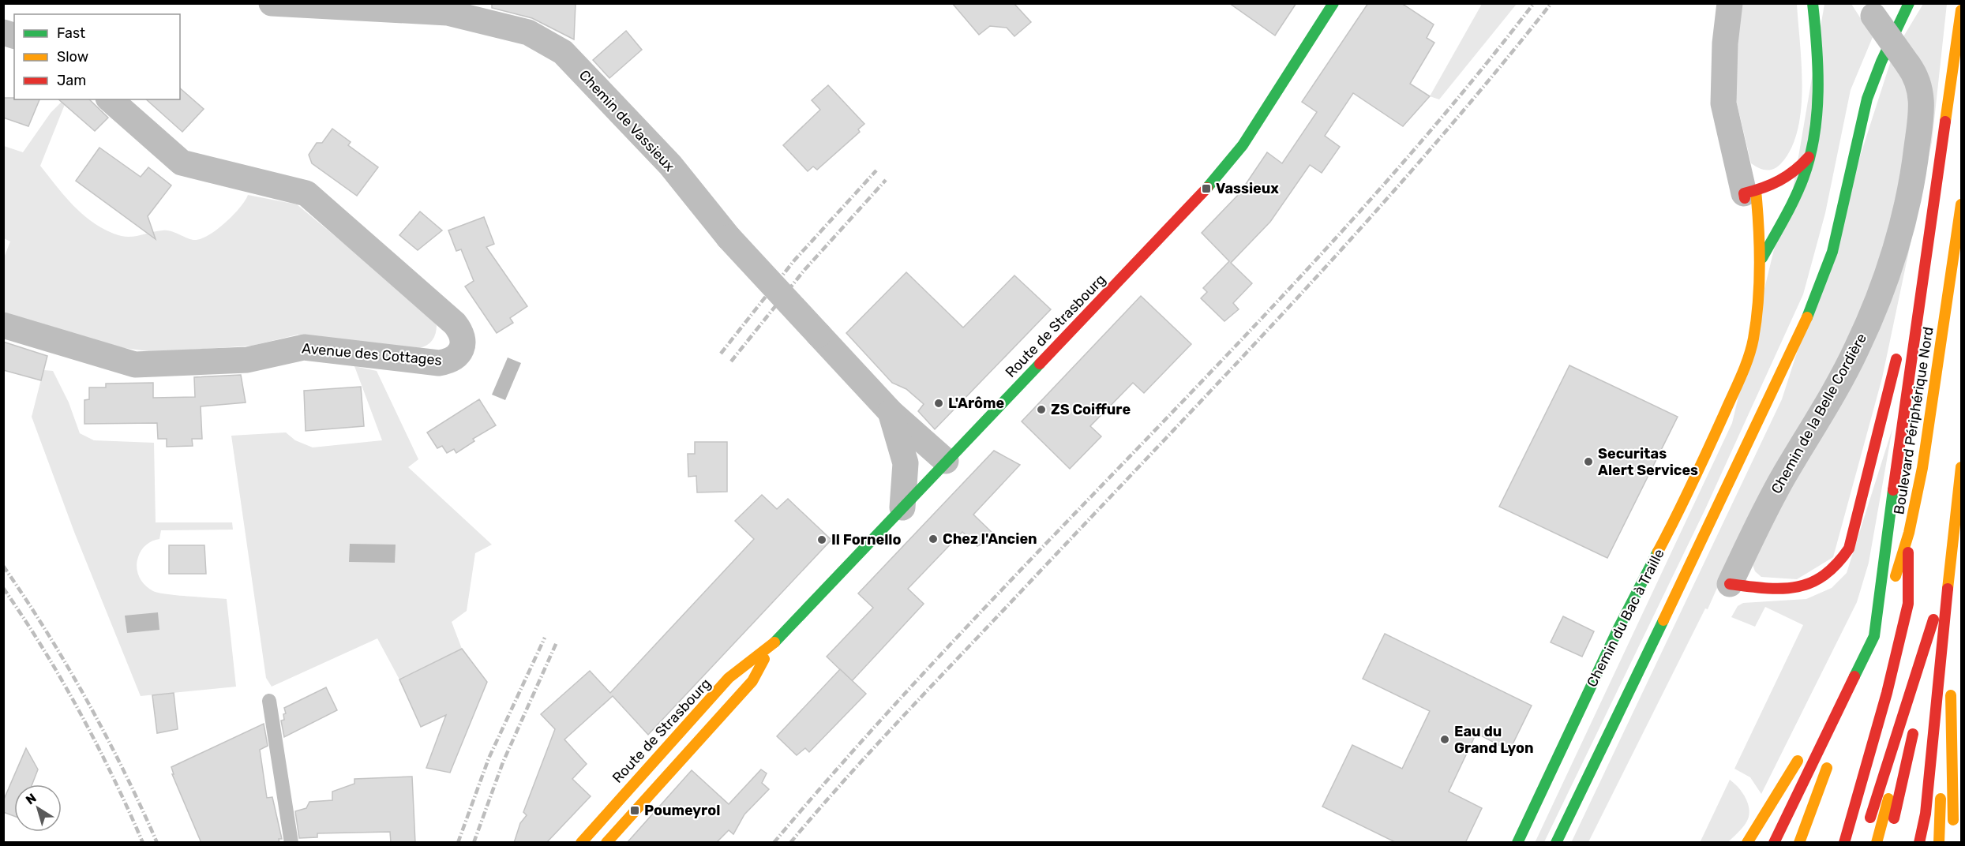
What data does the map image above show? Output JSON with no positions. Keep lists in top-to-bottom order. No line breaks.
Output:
{"streets":{"main road":["Route de Strasbourg","Boulevard Périphérique Nord","Chemin du Bac à Traille"],"street":["Chemin de Vassieux","Avenue des Cottages","Chemin de la Belle Cordière"]},"crossings":[["Chemin de Vassieux","Route de Strasbourg"]],"places":{"transit":["Vassieux","Poumeyrol"],"other":["L'Arôme","ZS Coiffure","Securitas Alert Services","Chez l'Ancien","Il Fornello","Eau du Grand Lyon"]},"legend":["Fast","Slow","Jam"],"north":"top left"}
